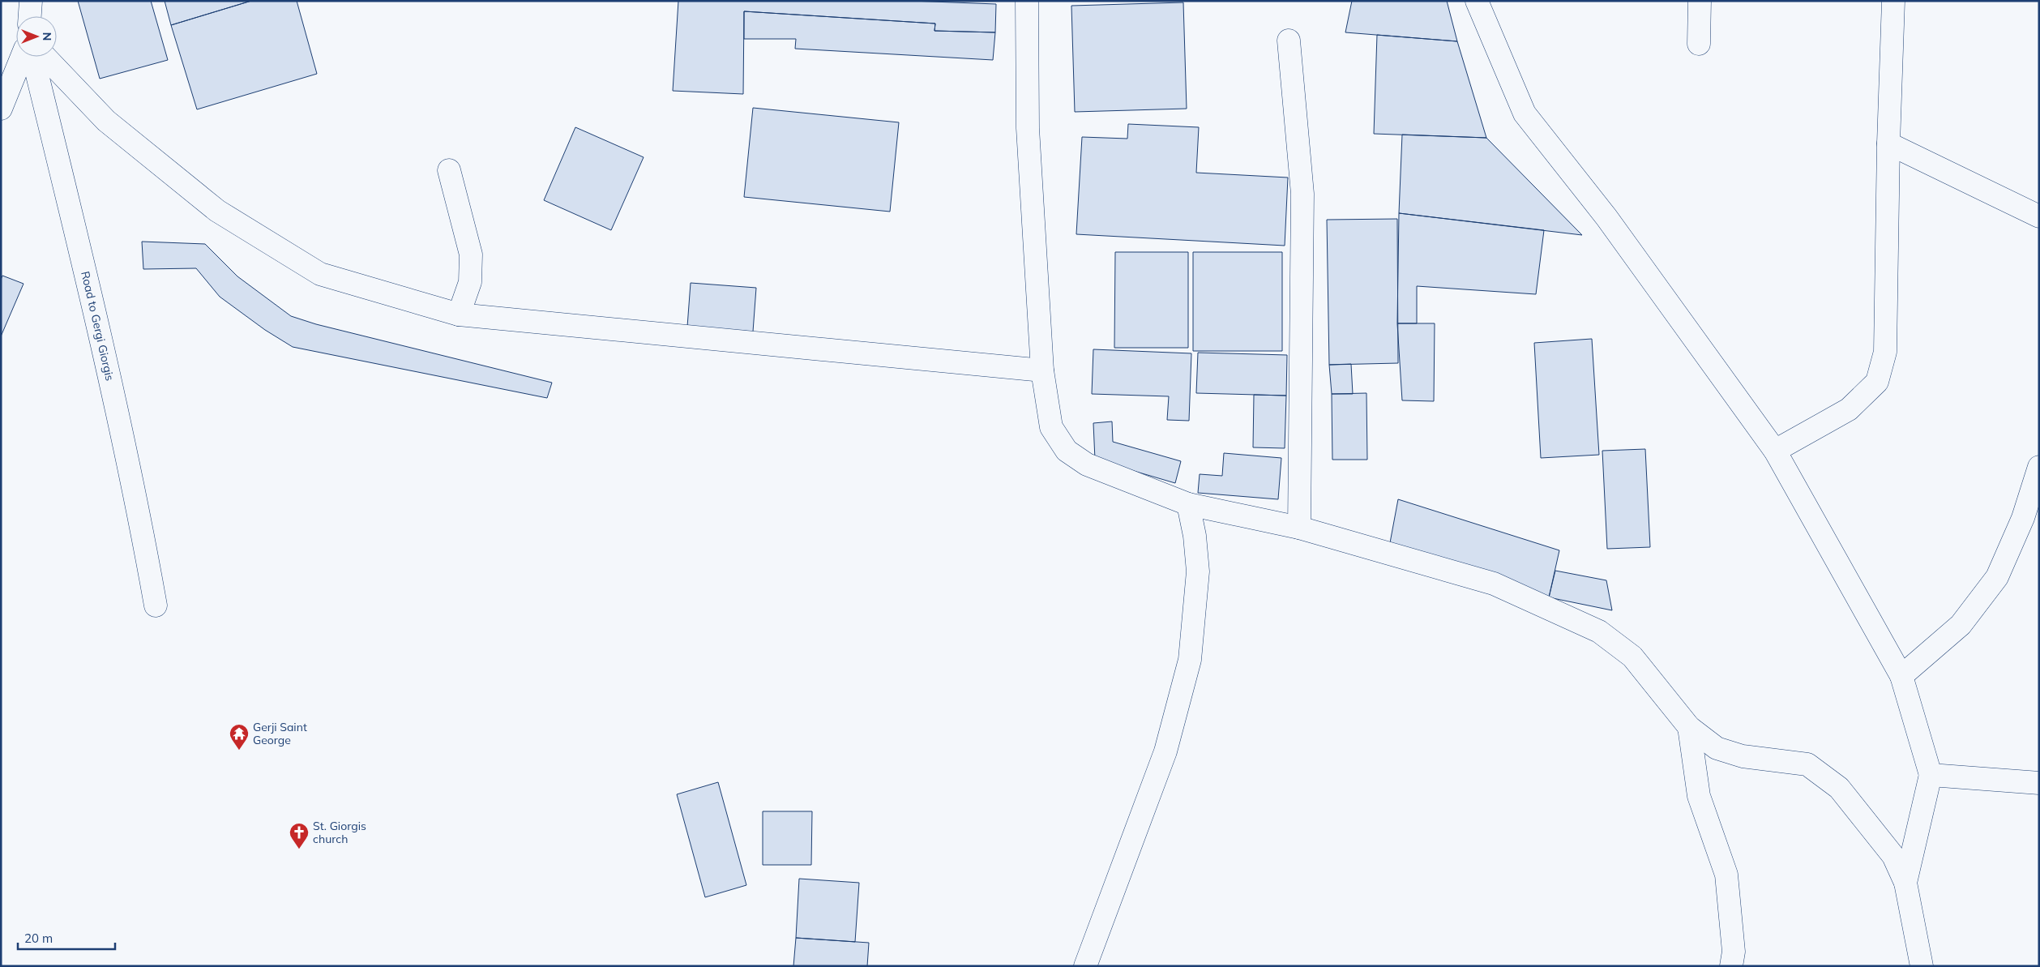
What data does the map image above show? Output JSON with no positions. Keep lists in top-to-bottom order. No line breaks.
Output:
{"streets":{"street":["Road to Gergi Giorgis"]},"places":{"temple":["Gerji Saint George"],"church":["St. Giorgis church"]},"scale_bar":"20 m","north":"right"}
